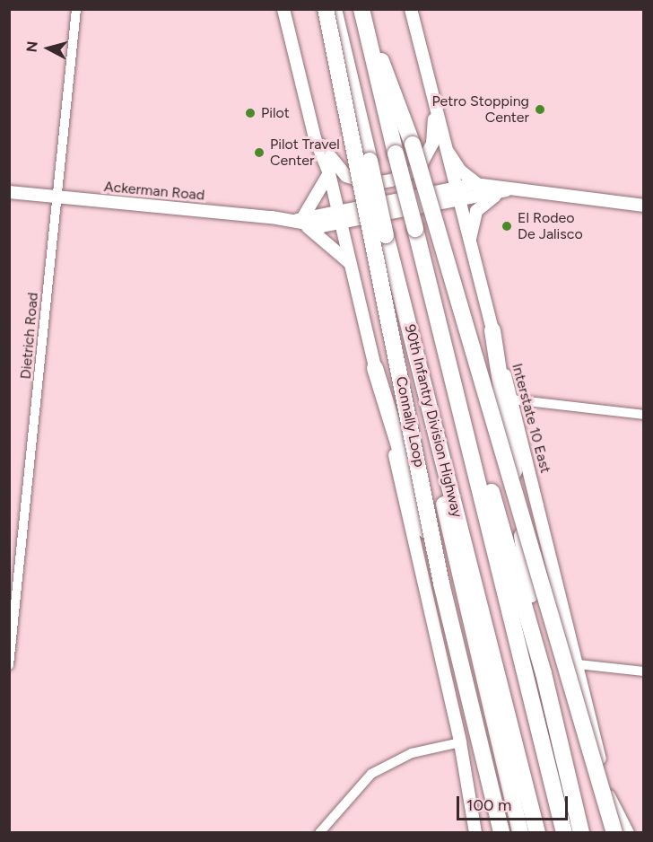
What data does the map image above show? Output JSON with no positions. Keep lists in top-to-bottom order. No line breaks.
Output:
{"streets":{"highway":["90th Infantry Division Highway","Connally Loop"],"main road":["Ackerman Road","Interstate 10 East"],"street":["Dietrich Road"]},"crossings":[["Ackerman Road","Dietrich Road"],["Ackerman Road","Interstate 10 East"]],"places":["Petro Stopping Center","Pilot","Pilot Travel Center","El Rodeo De Jalisco"],"scale_bar":"100 m","north":"left"}
